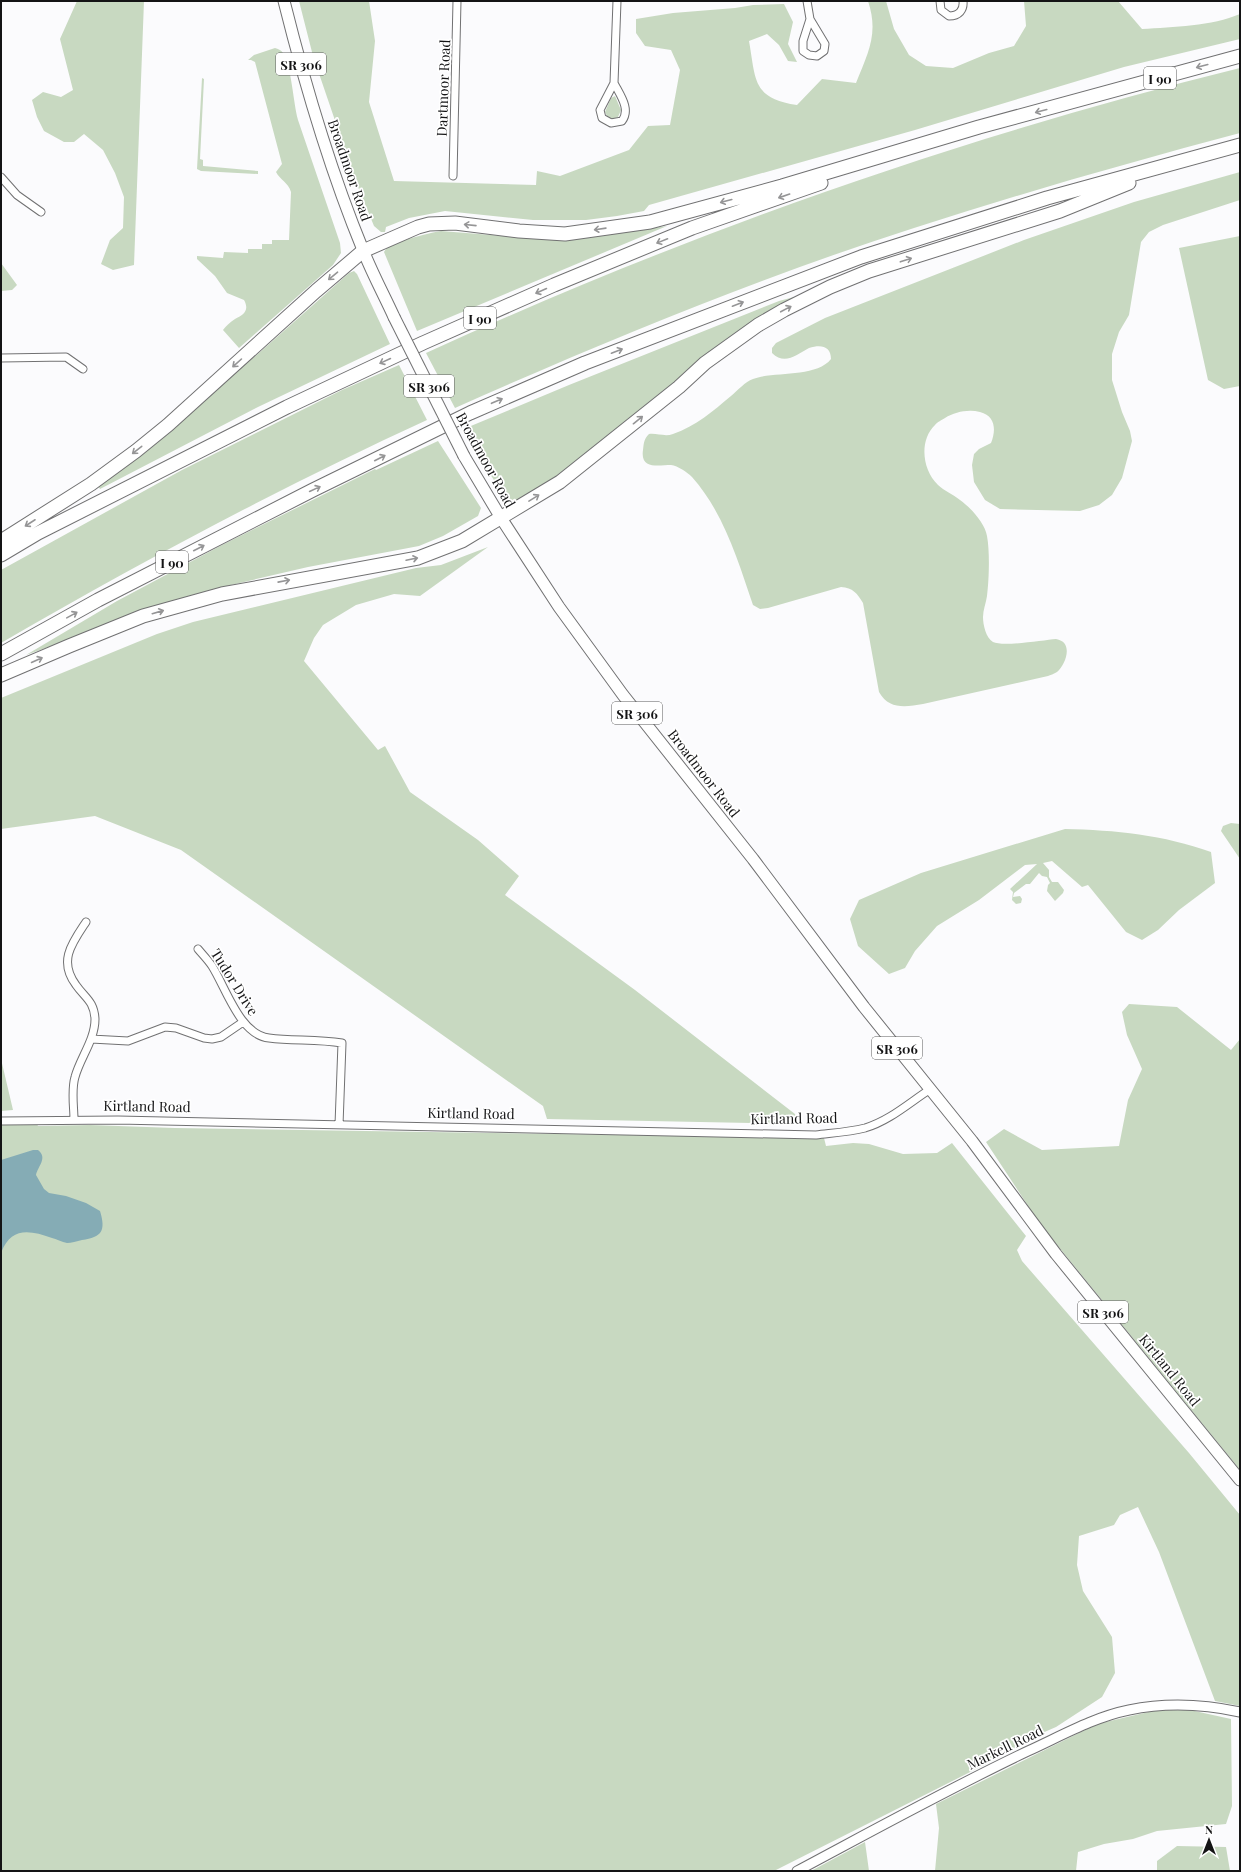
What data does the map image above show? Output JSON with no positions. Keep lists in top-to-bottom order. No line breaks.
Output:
{"streets":{"highway":["I 90"],"main road":["SR 306","Broadmoor Road","Kirtland Road"],"street":["Dartmoor Road","Tudor Drive","Markell Road"]},"crossings":[["Broadmoor Road","Kirtland Road"],["Tudor Drive","Kirtland Road"]],"north":"top"}
